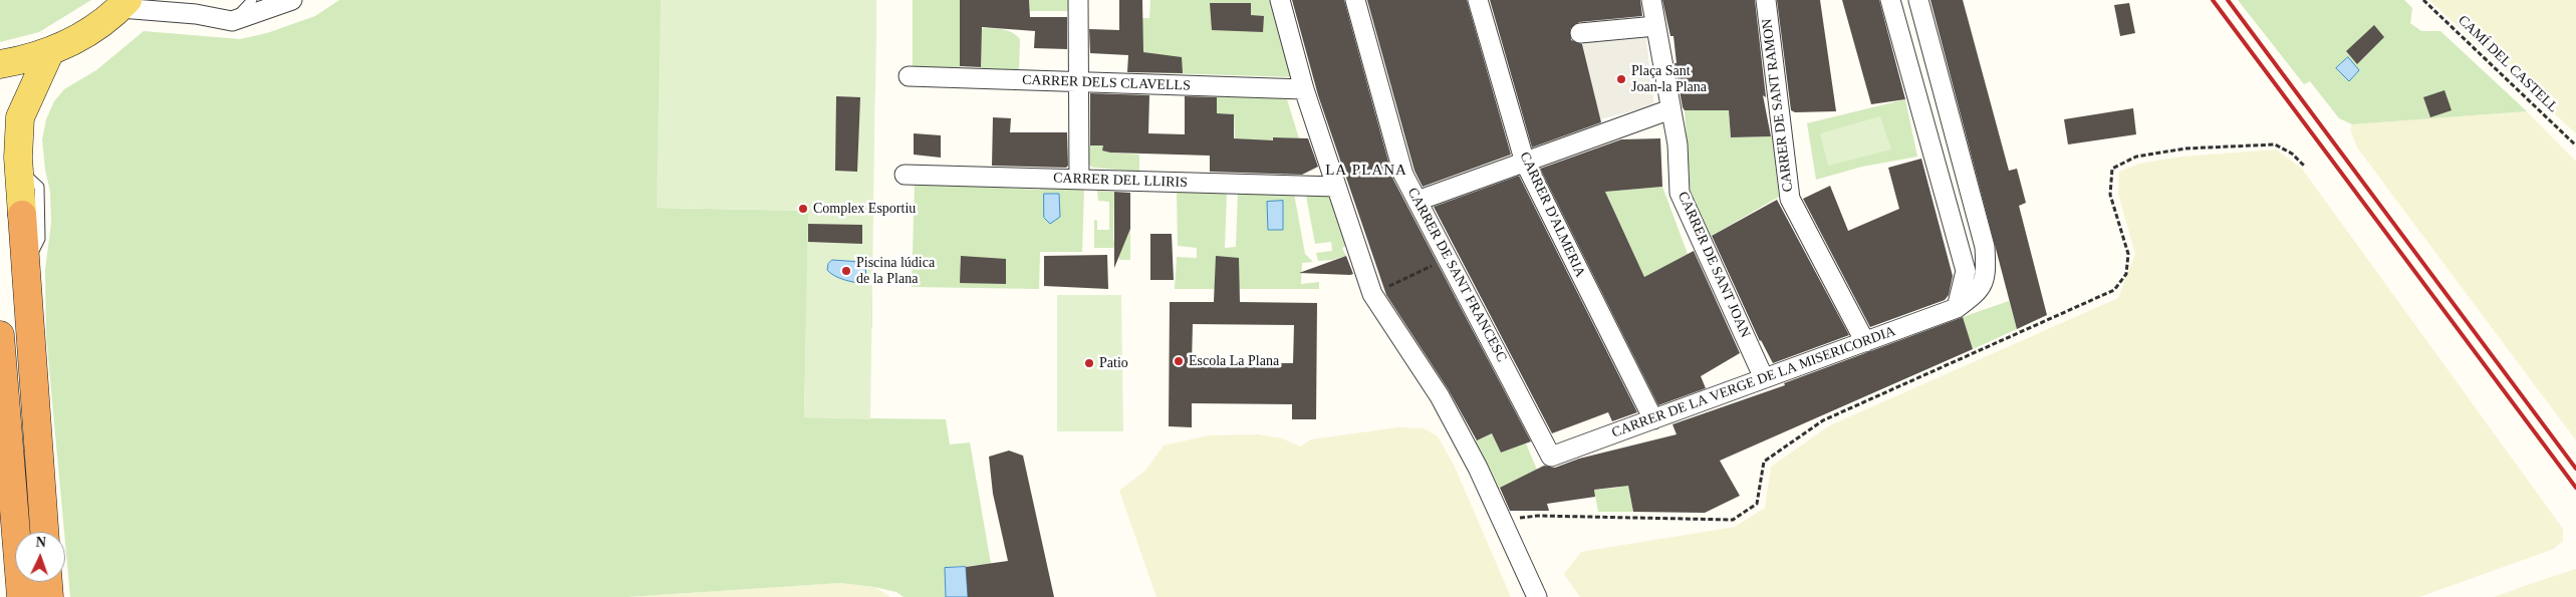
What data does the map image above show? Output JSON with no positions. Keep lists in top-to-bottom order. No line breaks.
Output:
{"streets":{"street":["CARRER DELS CLAVELLS","CARRER DE SANT RAMON","CARRER DEL LLIRIS","CARRER D'ALMERIA","CARRER DE SANT JOAN","CARRER DE SANT FRANCESC","CARRER DE LA VERGE DE LA MISERICORDIA"],"path":["CAMÍ DEL CASTELL"]},"crossings":[["CARRER DE SANT RAMON","CARRER DE LA VERGE DE LA MISERICORDIA"],["CARRER D'ALMERIA","CARRER DE LA VERGE DE LA MISERICORDIA"],["CARRER DE SANT JOAN","CARRER DE LA VERGE DE LA MISERICORDIA"],["CARRER DE SANT FRANCESC","CARRER DE LA VERGE DE LA MISERICORDIA"]],"districts":["LA PLANA"],"places":["Plaça Sant Joan-la Plana","Complex Esportiu","Piscina lúdica de la Plana","Escola La Plana","Patio"],"north":"top"}
